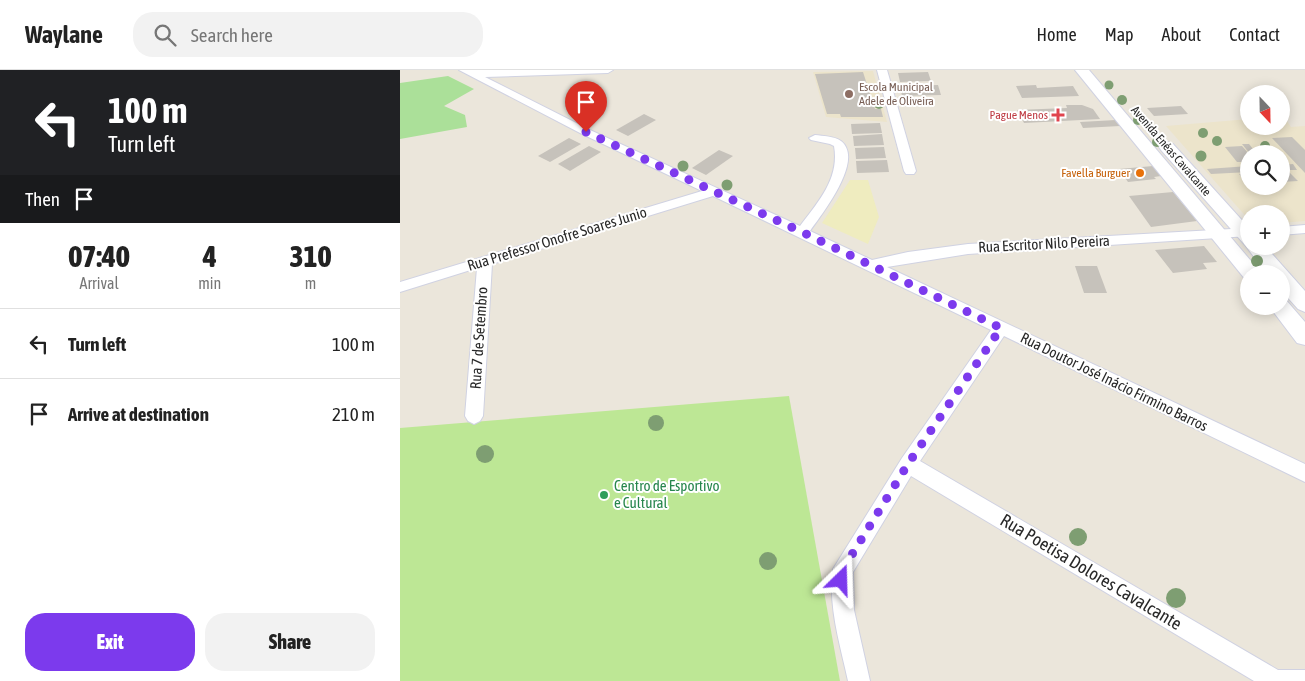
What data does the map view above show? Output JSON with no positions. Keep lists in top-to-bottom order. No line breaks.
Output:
{"streets":{"main road":["Avenida Enéas Cavalcante"],"street":["Rua Prefessor Onofre Soares Junio","Rua Escritor Nilo Pereira","Rua 7 de Setembro","Rua Doutor José Inácio Firmino Barros","Rua Poetisa Dolores Cavalcante"]},"crossings":[["Avenida Enéas Cavalcante","Rua Escritor Nilo Pereira"],["Rua Prefessor Onofre Soares Junio","Rua 7 de Setembro"],["Rua Prefessor Onofre Soares Junio","Rua Doutor José Inácio Firmino Barros"],["Rua Escritor Nilo Pereira","Rua Doutor José Inácio Firmino Barros"]],"places":{"other":["Escola Municipal Adele de Oliveira","Favella Burguer","Centro de Esportivo e Cultural"],"health":["Pague Menos"]},"north":"bottom","page":{"header":"Waylane","search":"Search here","nav":["Home","Map","About","Contact"],"turn":["100 m","Turn left"],"map_buttons":["+","−"],"then":"Then","eta":["07:40","Arrival","4","min","310","m"],"list":[{"name":"Turn left","value":"100 m"},{"name":"Arrive at destination","value":"210 m"}],"buttons":["Exit","Share"]}}
